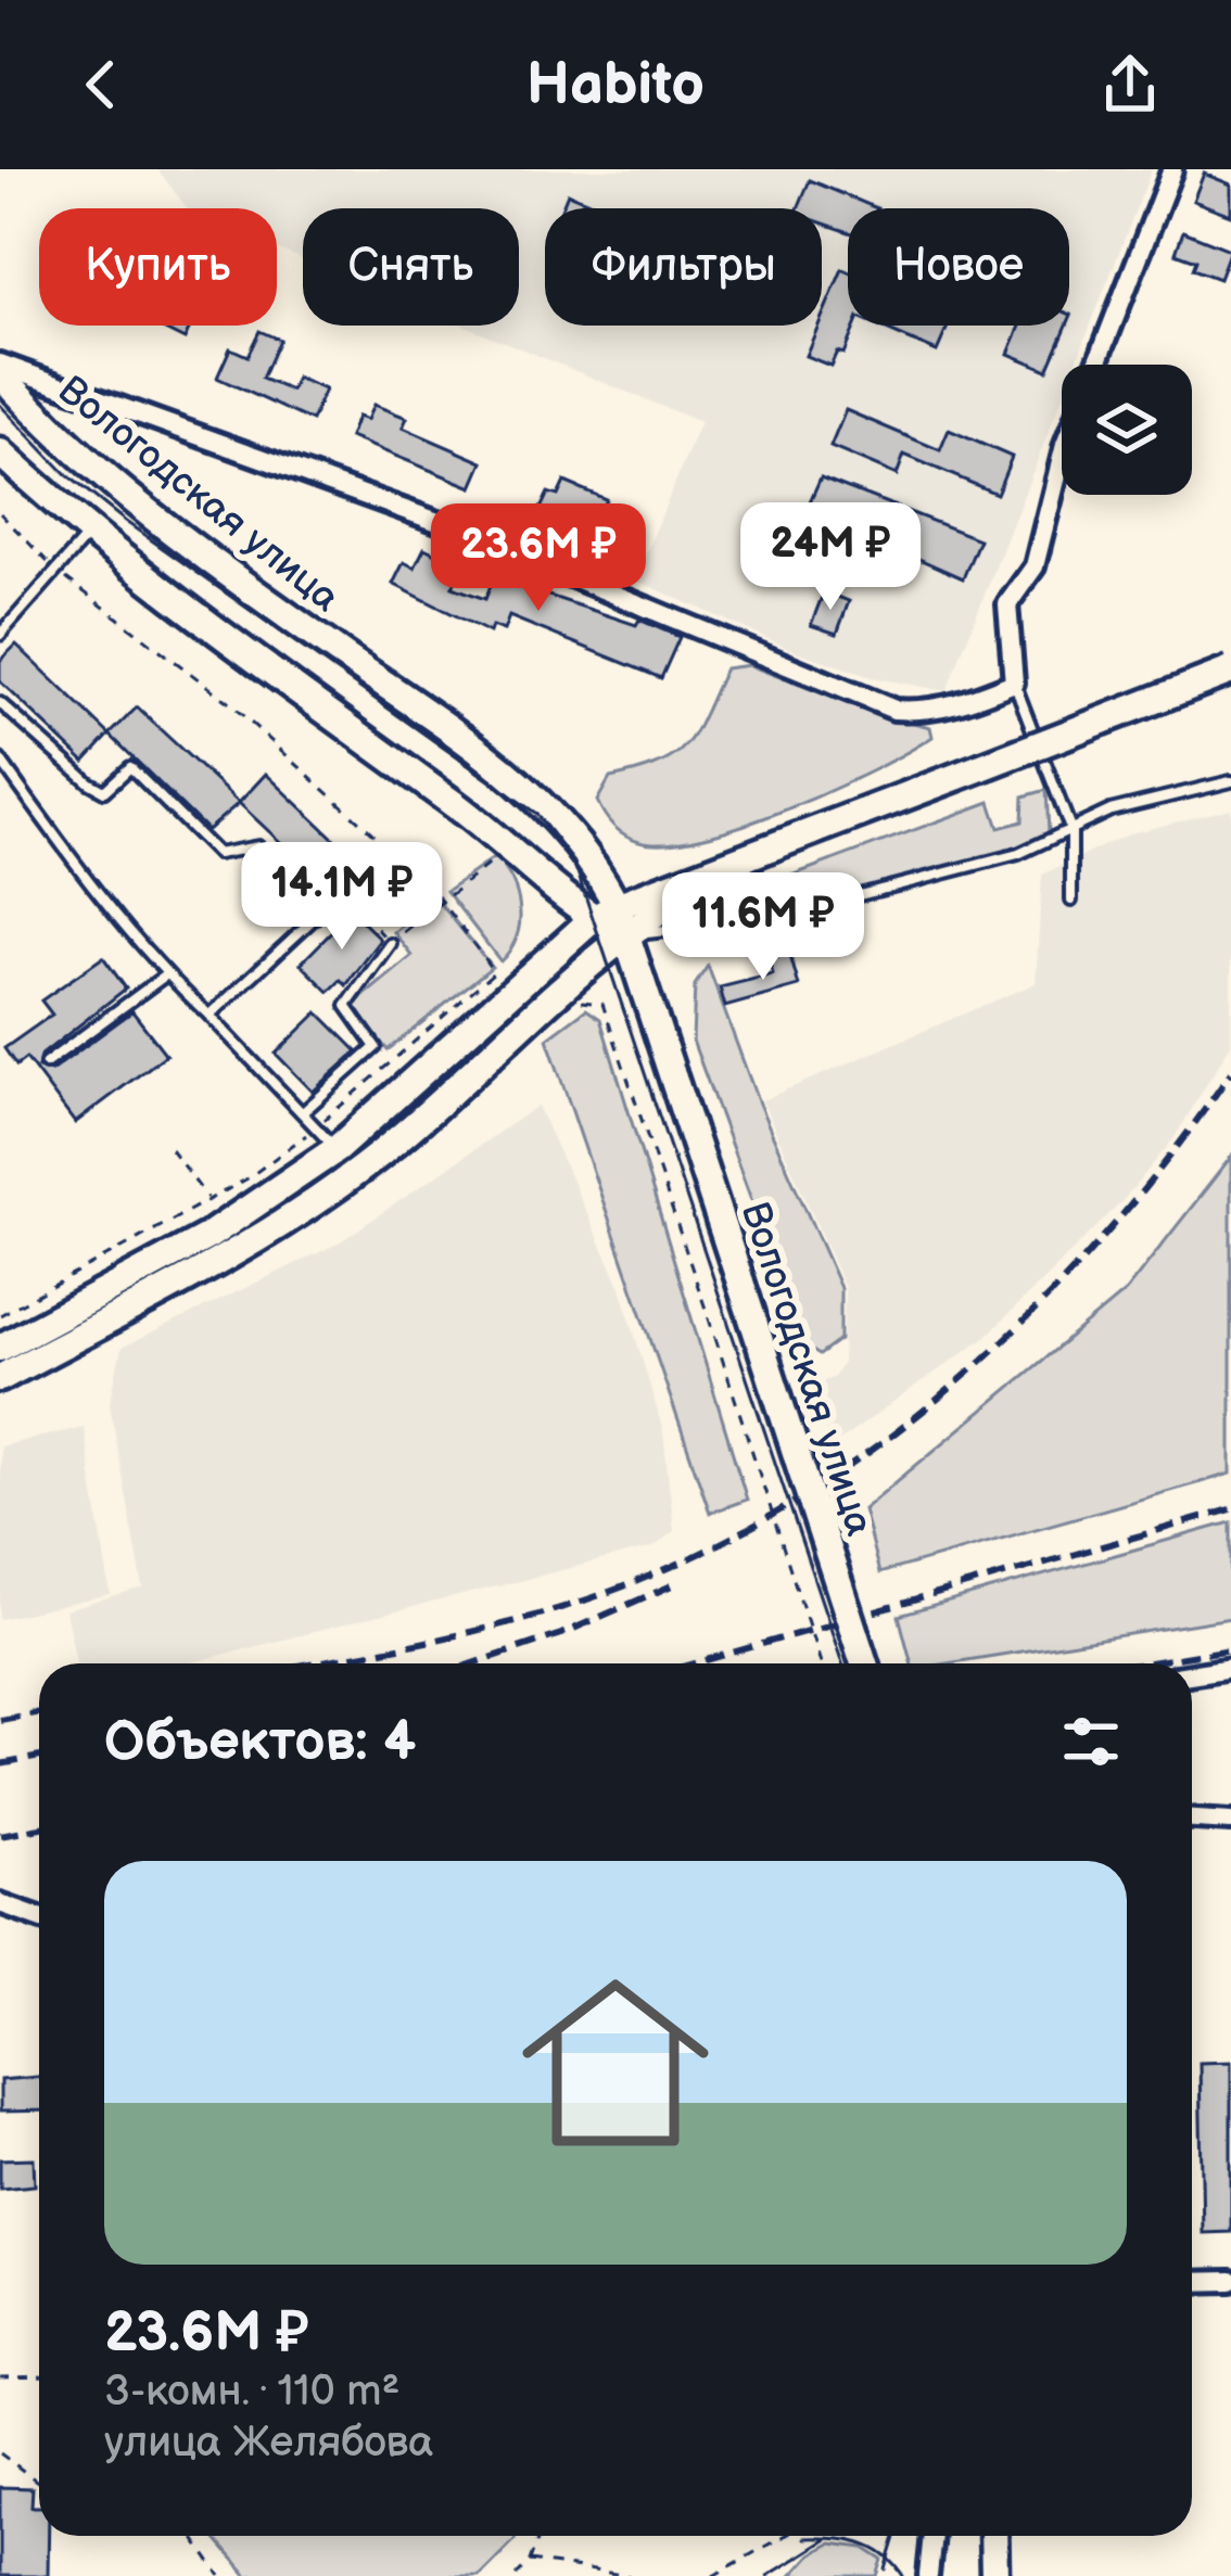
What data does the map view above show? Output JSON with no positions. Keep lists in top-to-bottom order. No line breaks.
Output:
{"streets":{"main road":["Вологодская улица"]},"page":{"header":"Habito","chip":["Купить","Снять","Фильтры","Новое"],"price":["24M ₽","23.6M ₽","14.1M ₽","11.6M ₽"],"heading":"Объектов: 4","list":[{"name":"23.6M ₽","note":"3-комн. · 110 m² · улица Желябова"}]}}
